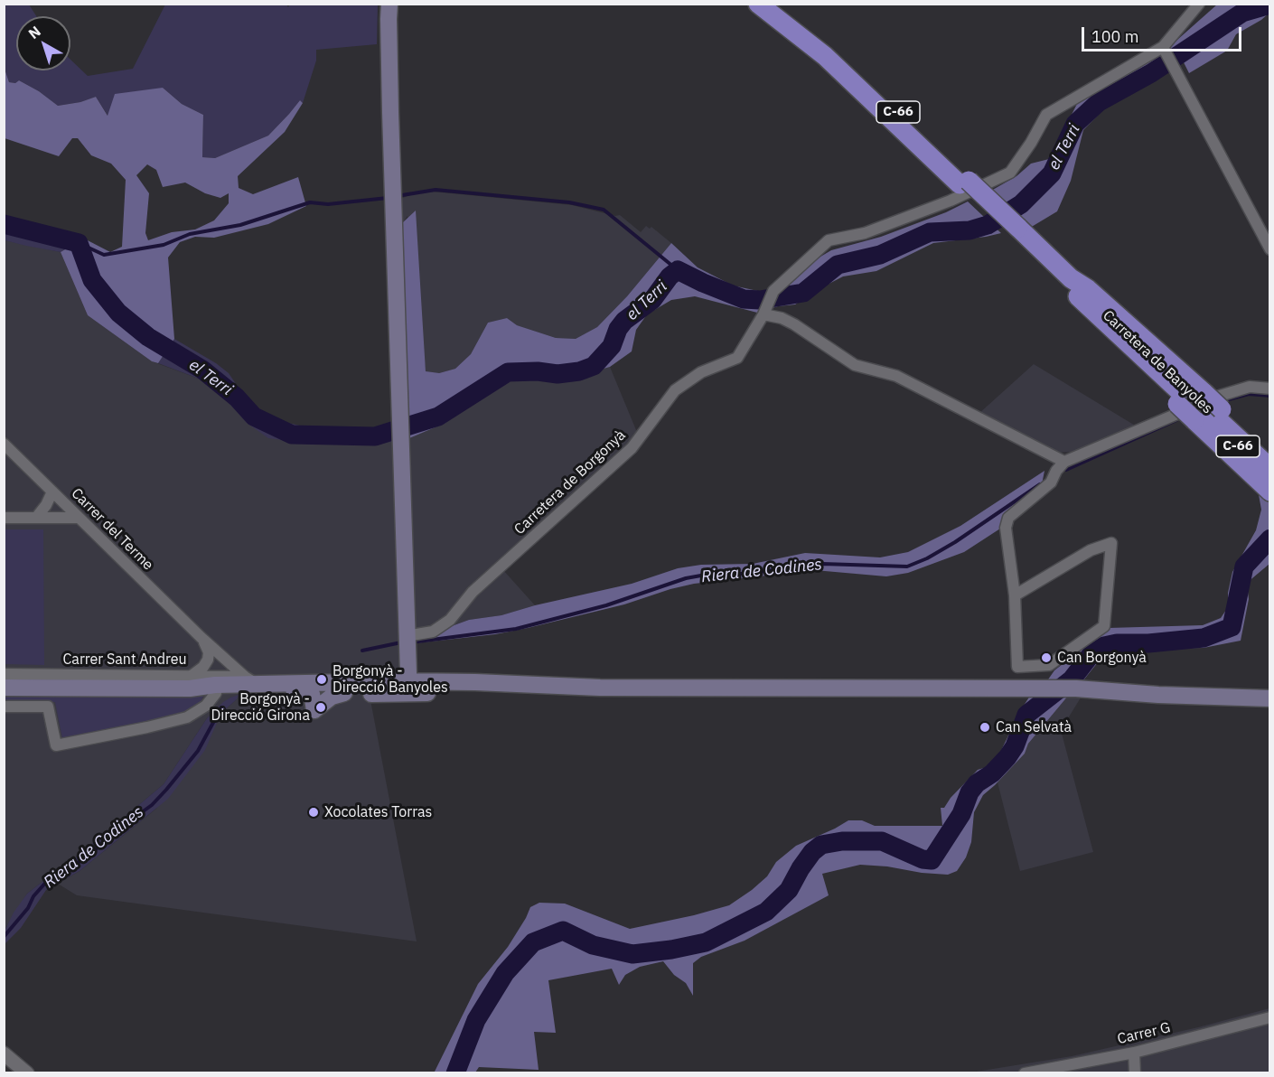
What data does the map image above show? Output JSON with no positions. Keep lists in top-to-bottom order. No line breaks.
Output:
{"streets":{"highway":["C-66","Carretera de Banyoles"],"street":["Carretera de Borgonyà","Carrer del Terme","Carrer Sant Andreu","Carrer G"]},"crossings":[["C-66","Carretera de Banyoles"]],"water":["el Terri","Riera de Codines"],"places":["Can Borgonyà","Borgonyà - Direcció Banyoles","Borgonyà - Direcció Girona","Can Selvatà","Xocolates Torras"],"scale_bar":"100 m","north":"top left"}
